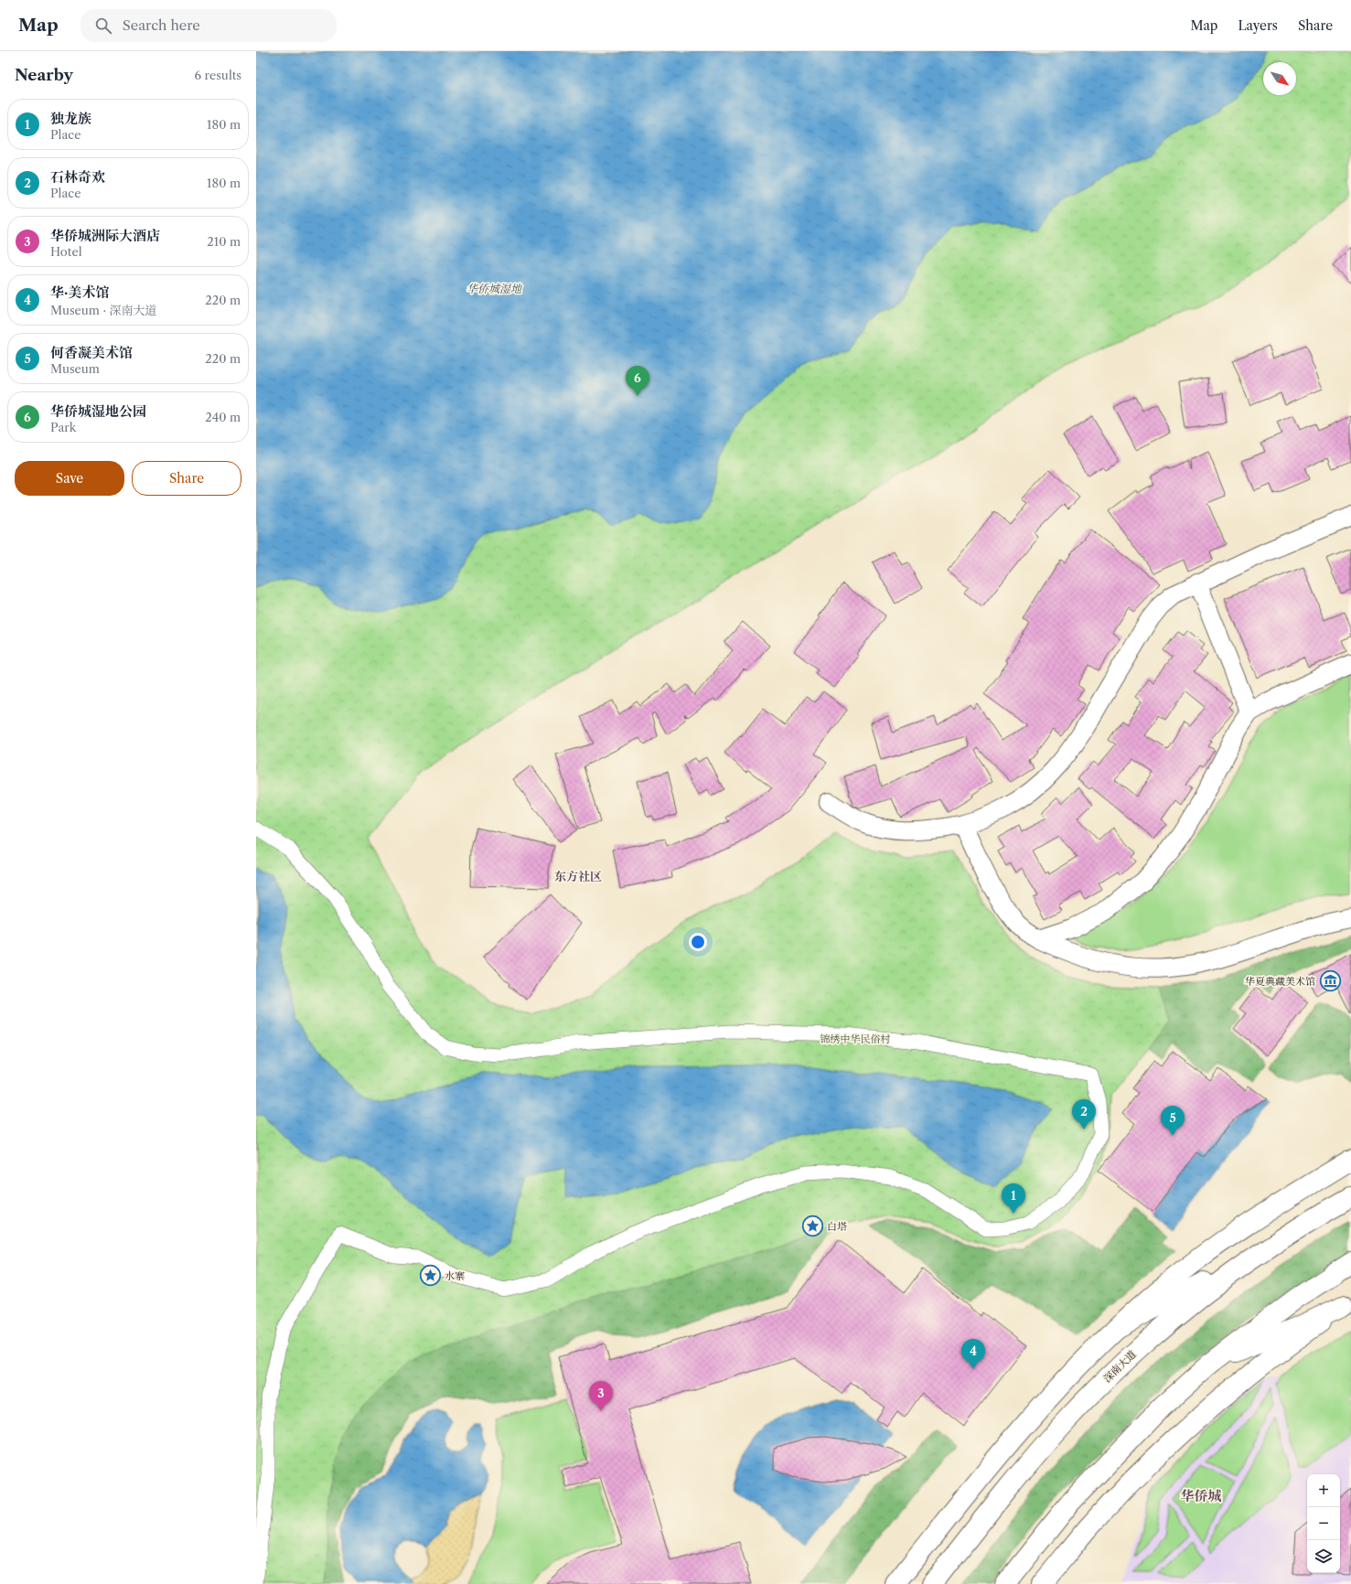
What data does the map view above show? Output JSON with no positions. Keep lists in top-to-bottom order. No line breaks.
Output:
{"streets":{"main road":["深南大道"]},"districts":["东方社区","华侨城"],"water":["华侨城湿地"],"parks":["锦绣中华民俗村"],"places":{"museum":["华夏典藏美术馆"],"place":["白塔","水寨"]},"north":"bottom right","page":{"header":"Map","search":"Search here","nav":["Map","Layers","Share"],"heading":["Nearby","6 results"],"list":[{"mark":"1","name":"独龙族","note":"Place","value":"180 m"},{"mark":"2","name":"石林奇欢","note":"Place","value":"180 m"},{"mark":"3","name":"华侨城洲际大酒店","note":"Hotel","value":"210 m"},{"mark":"4","name":"华·美术馆","note":"Museum · 深南大道","value":"220 m"},{"mark":"5","name":"何香凝美术馆","note":"Museum","value":"220 m"},{"mark":"6","name":"华侨城湿地公园","note":"Park","value":"240 m"}],"pins":["6","2","5","1","4","3"],"buttons":["Save","Share"],"map_buttons":["+","−"]}}
